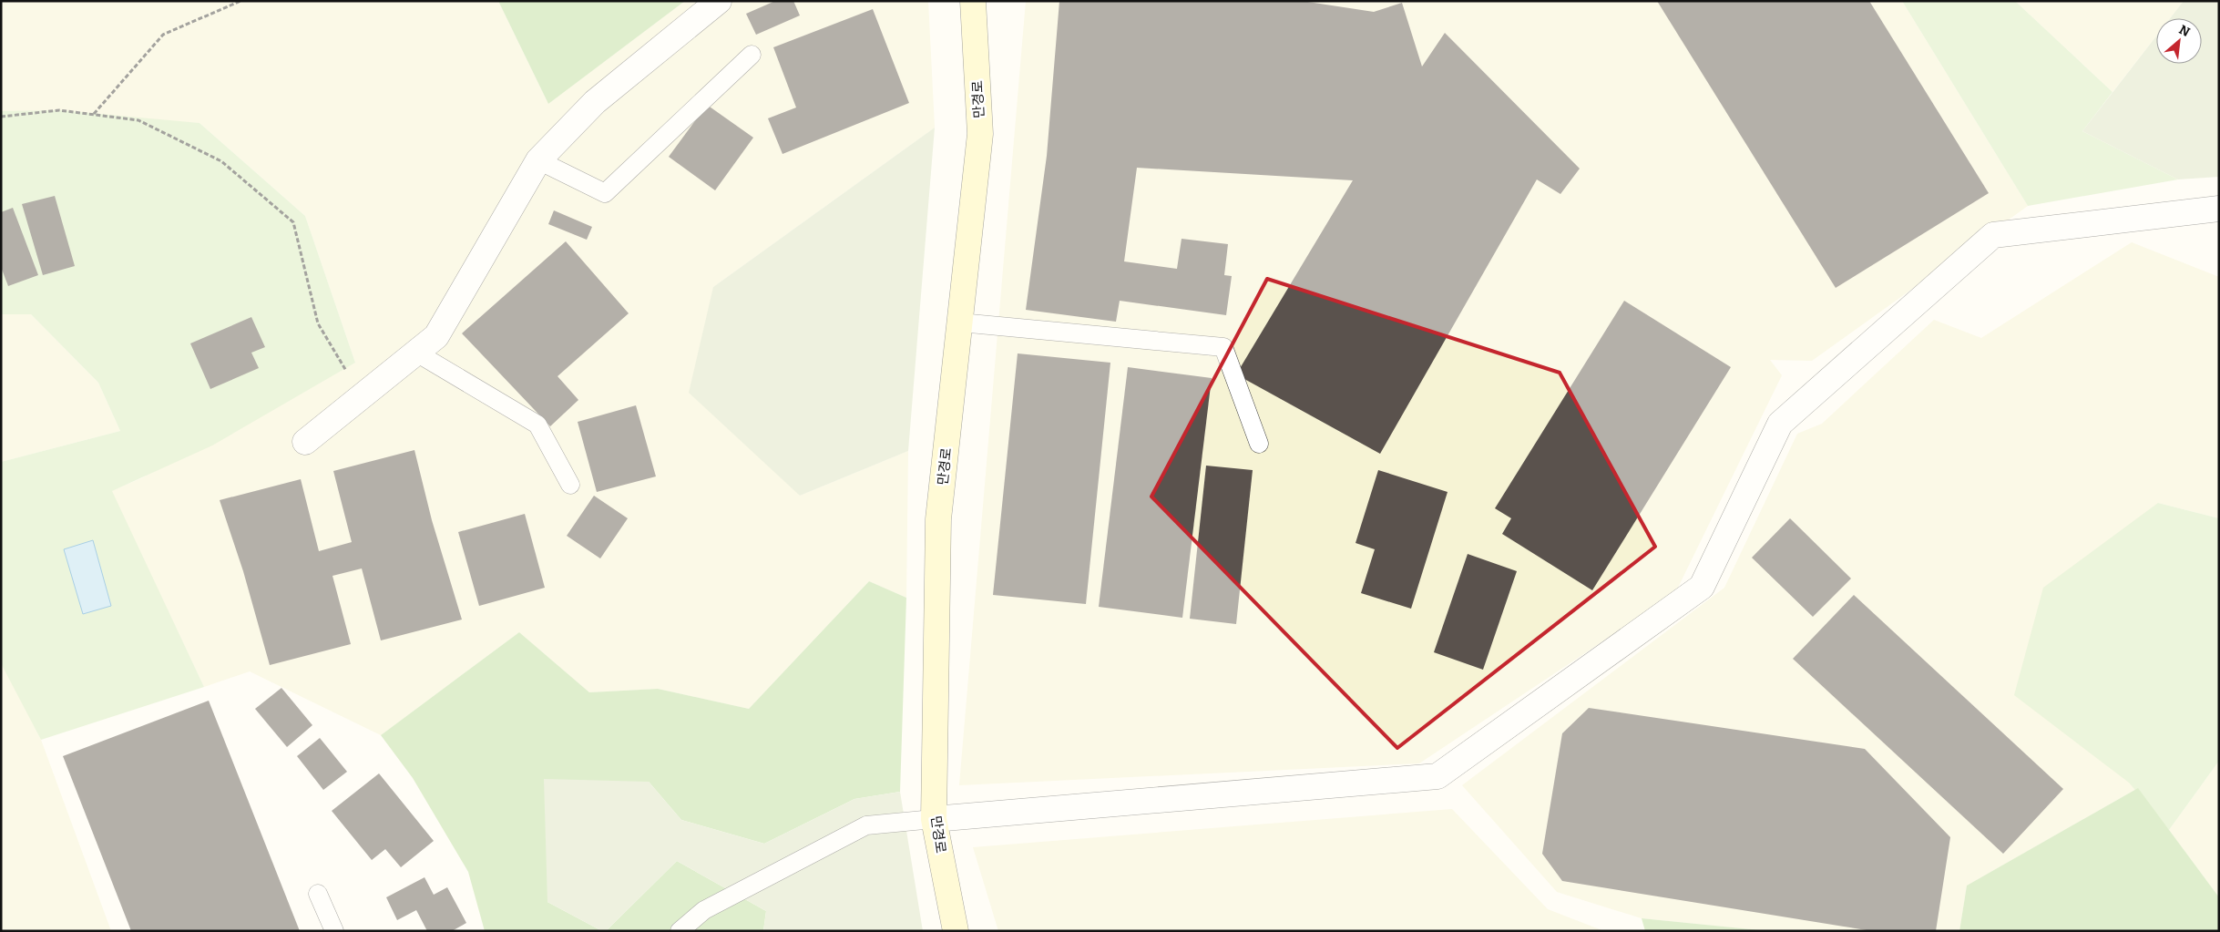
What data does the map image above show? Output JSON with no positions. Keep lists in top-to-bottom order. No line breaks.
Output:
{"streets":{"street":["만경로"]},"north":"top right"}
